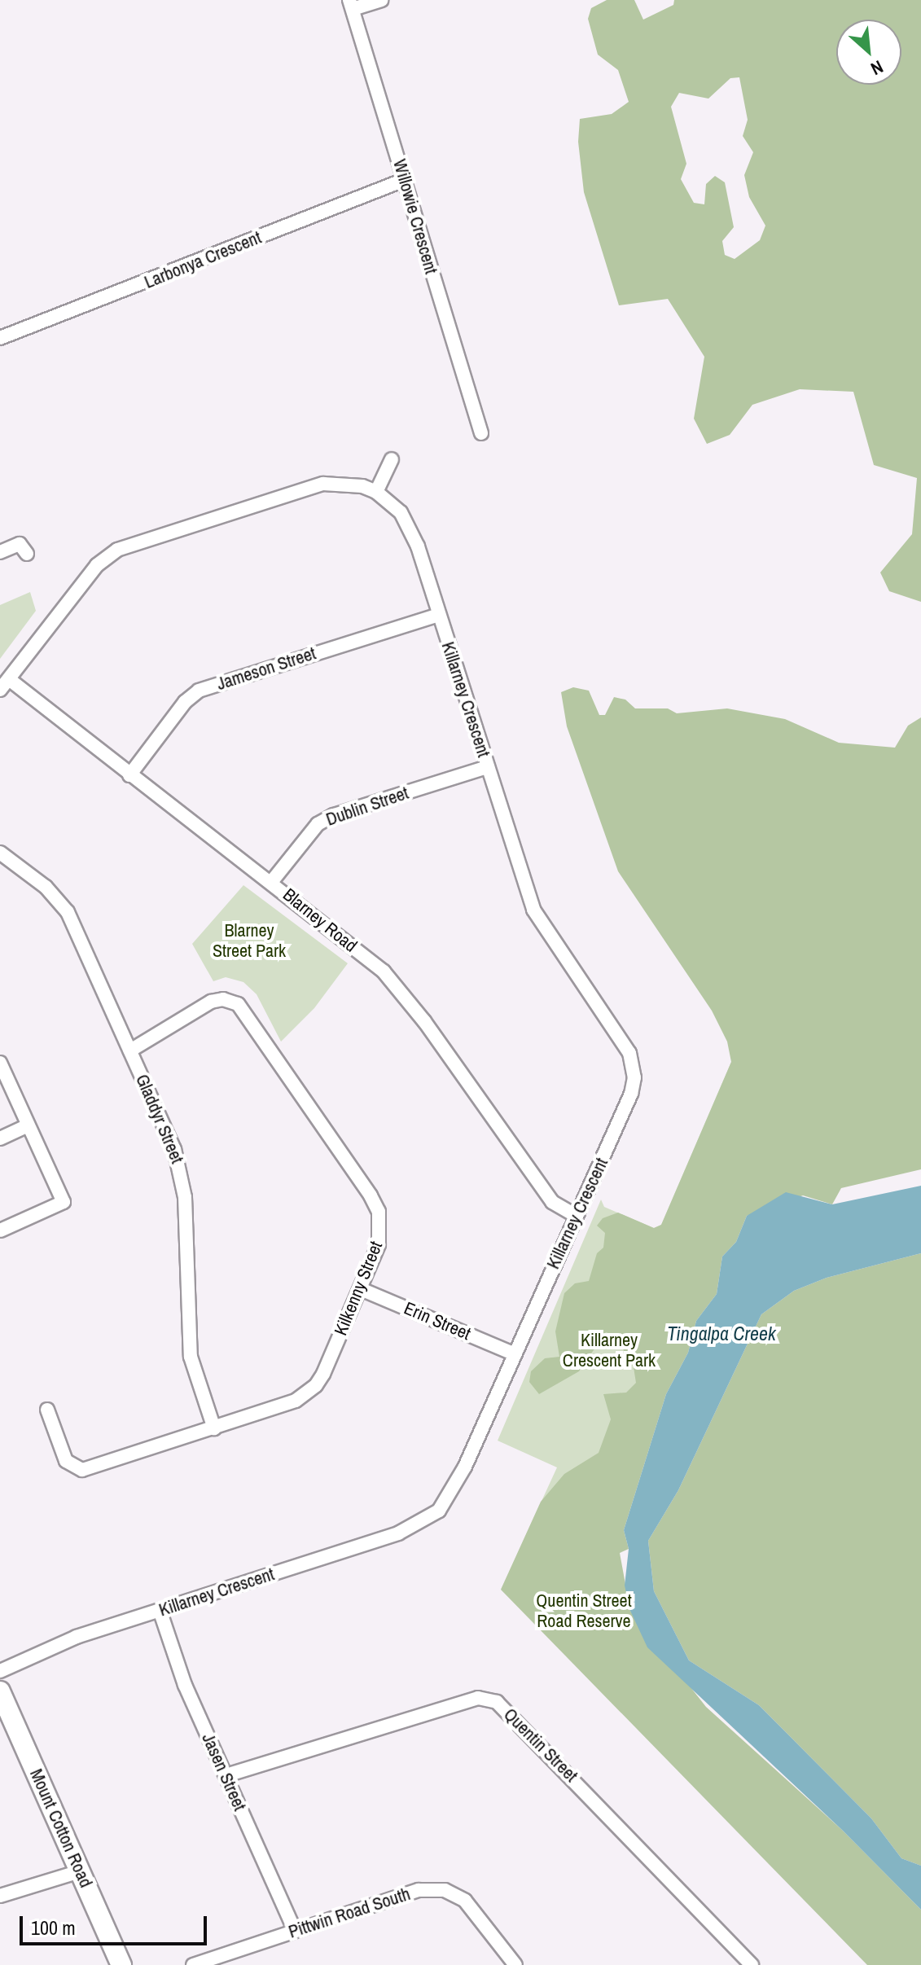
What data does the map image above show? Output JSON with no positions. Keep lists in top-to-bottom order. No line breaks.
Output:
{"streets":{"main road":["Mount Cotton Road"],"street":["Willowie Crescent","Larbonya Crescent","Jameson Street","Killarney Crescent","Dublin Street","Blarney Road","Gladdyr Street","Kilkenny Street","Erin Street","Quentin Street","Jasen Street","Pittwin Road South"]},"crossings":[["Willowie Crescent","Larbonya Crescent"],["Jameson Street","Killarney Crescent"],["Jameson Street","Blarney Road"],["Killarney Crescent","Dublin Street"],["Killarney Crescent","Blarney Road"],["Killarney Crescent","Erin Street"],["Killarney Crescent","Jasen Street"],["Dublin Street","Blarney Road"],["Gladdyr Street","Kilkenny Street"],["Kilkenny Street","Erin Street"],["Quentin Street","Jasen Street"],["Jasen Street","Pittwin Road South"]],"water":["Tingalpa Creek"],"parks":["Blarney Street Park","Killarney Crescent Park","Quentin Street Road Reserve"],"scale_bar":"100 m","north":"bottom right"}
